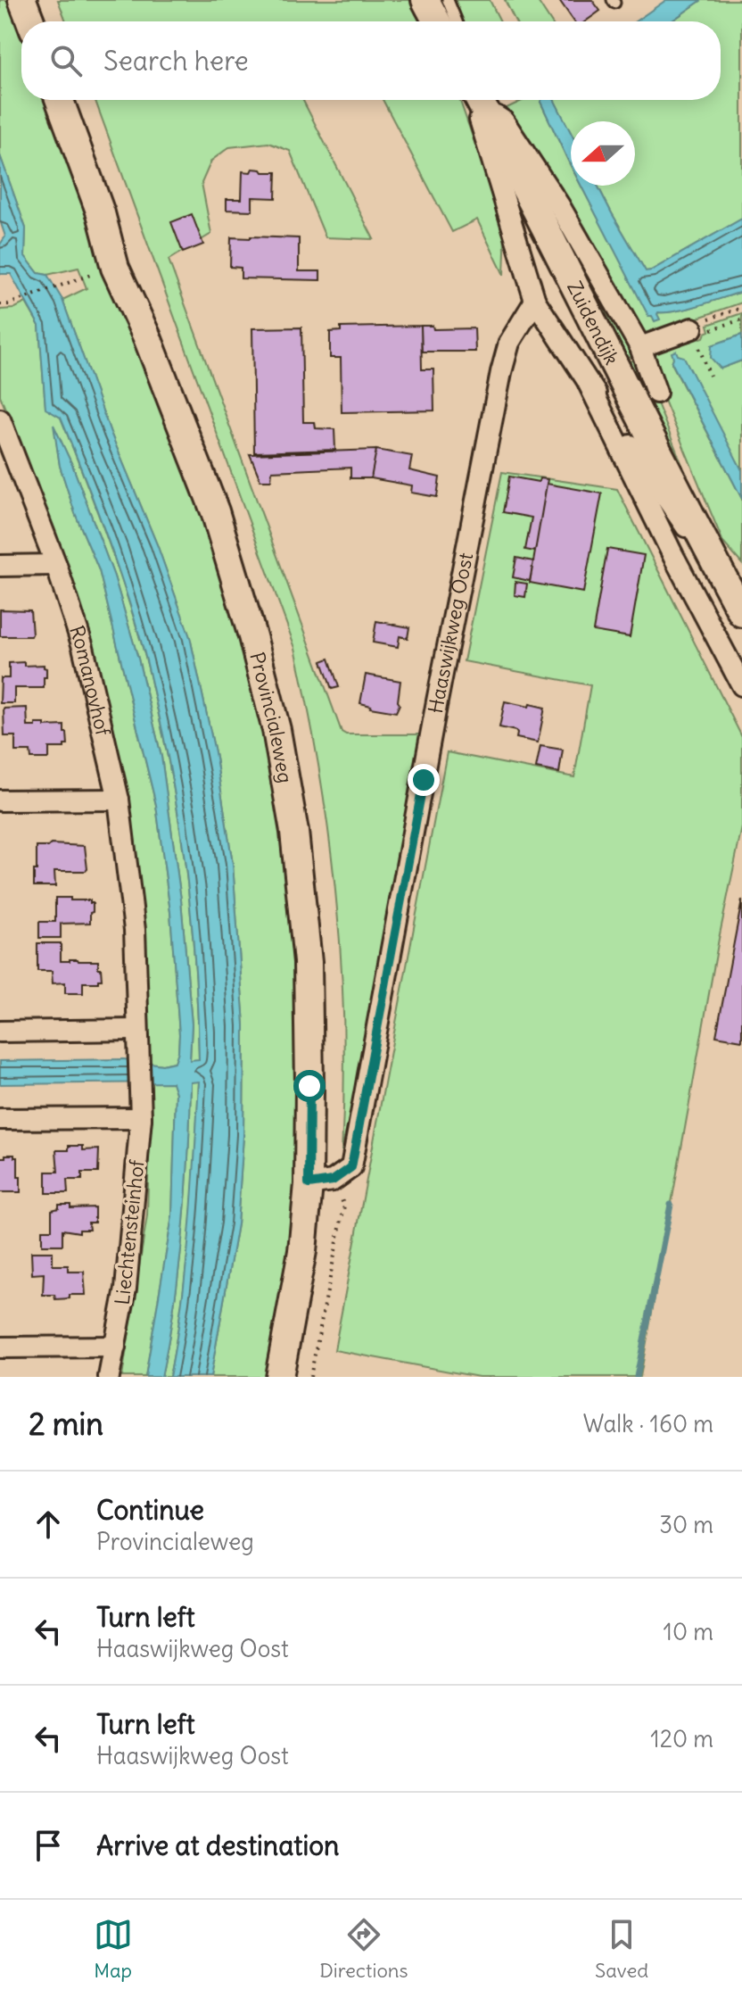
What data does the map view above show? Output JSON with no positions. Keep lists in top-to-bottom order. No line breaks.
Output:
{"streets":{"main road":["Zuidendijk","Provincialeweg"],"street":["Haaswijkweg Oost","Romanovhof","Liechtensteinhof"]},"crossings":[["Zuidendijk","Haaswijkweg Oost"],["Haaswijkweg Oost","Provincialeweg"],["Romanovhof","Liechtensteinhof"]],"north":"left","page":{"search":"Search here","heading":["2 min","Walk · 160 m"],"list":[["Continue","Provincialeweg","30 m"],["Turn left","Haaswijkweg Oost","10 m"],["Turn left","Haaswijkweg Oost","120 m"],"Arrive at destination"],"nav":["Map","Directions","Saved"]}}
